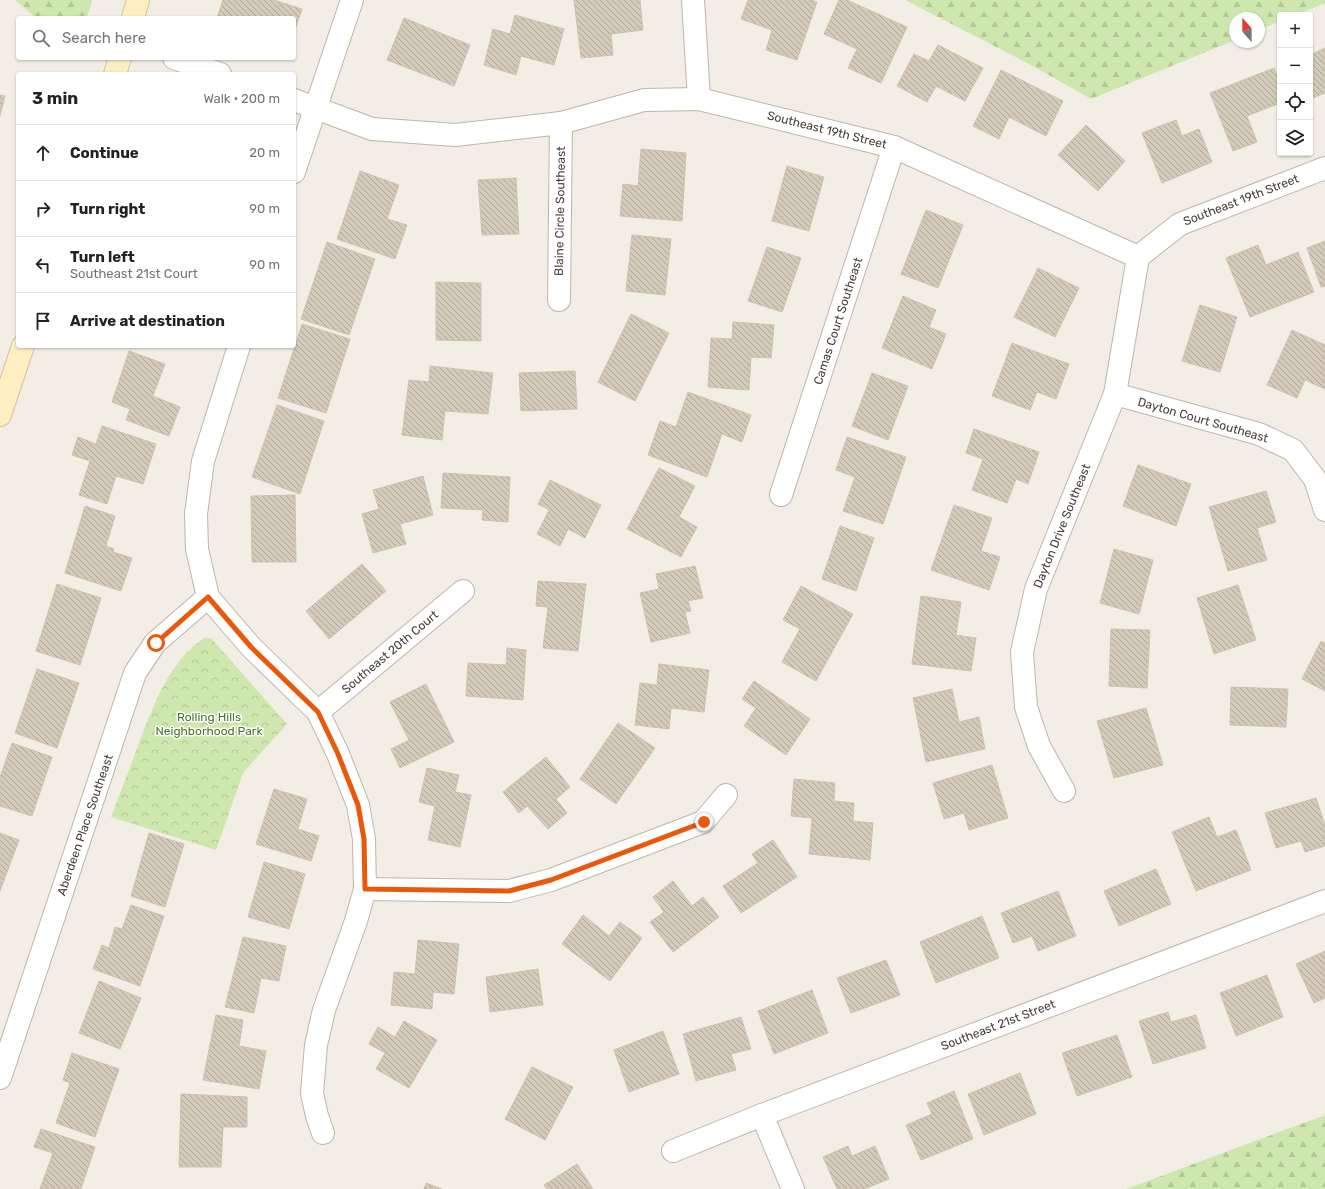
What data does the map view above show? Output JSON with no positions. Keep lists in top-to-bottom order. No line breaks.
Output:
{"streets":{"street":["Southeast 19th Street","Blaine Circle Southeast","Camas Court Southeast","Dayton Court Southeast","Dayton Drive Southeast","Southeast 20th Court","Aberdeen Place Southeast","Southeast 21st Street"]},"crossings":[["Southeast 19th Street","Blaine Circle Southeast"],["Southeast 19th Street","Camas Court Southeast"],["Southeast 19th Street","Dayton Drive Southeast"],["Dayton Court Southeast","Dayton Drive Southeast"]],"parks":["Rolling Hills Neighborhood Park"],"north":"top","page":{"map_buttons":["+","−"],"search":"Search here","heading":["3 min","Walk · 200 m"],"list":[["Continue","20 m"],["Turn right","90 m"],["Turn left","Southeast 21st Court","90 m"],"Arrive at destination"]}}
